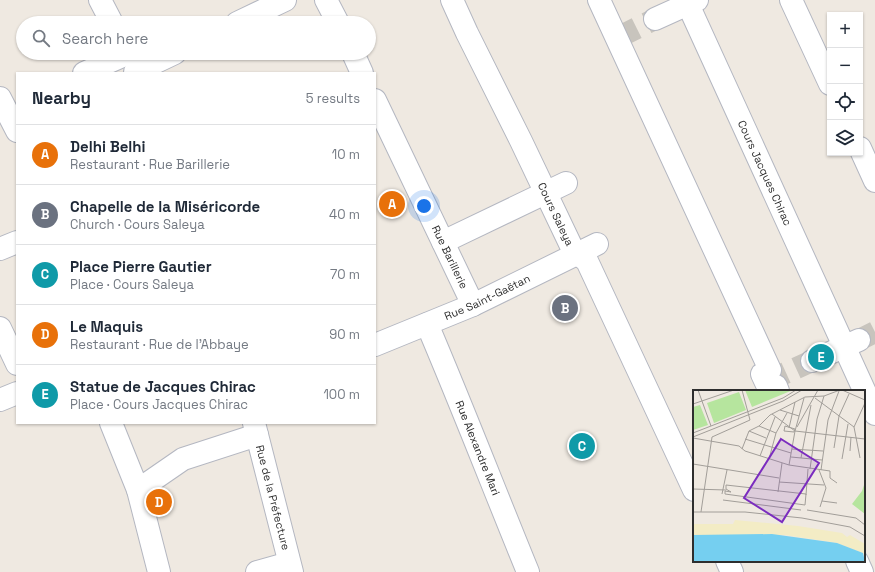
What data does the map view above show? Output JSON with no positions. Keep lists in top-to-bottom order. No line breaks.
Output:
{"streets":{"street":["Cours Jacques Chirac","Cours Saleya","Rue Barillerie","Rue Saint-Gaëtan","Rue Alexandre Mari","Rue de la Préfecture"]},"crossings":[["Cours Saleya","Rue Saint-Gaëtan"],["Rue Barillerie","Rue Saint-Gaëtan"],["Rue Saint-Gaëtan","Rue Alexandre Mari"]],"page":{"map_buttons":["+","−"],"search":"Search here","heading":["Nearby","5 results"],"list":[{"mark":"A","name":"Delhi Belhi","note":"Restaurant · Rue Barillerie","value":"10 m"},{"mark":"B","name":"Chapelle de la Miséricorde","note":"Church · Cours Saleya","value":"40 m"},{"mark":"C","name":"Place Pierre Gautier","note":"Place · Cours Saleya","value":"70 m"},{"mark":"D","name":"Le Maquis","note":"Restaurant · Rue de l'Abbaye","value":"90 m"},{"mark":"E","name":"Statue de Jacques Chirac","note":"Place · Cours Jacques Chirac","value":"100 m"}],"pins":["A","B","E","C","D"]}}
